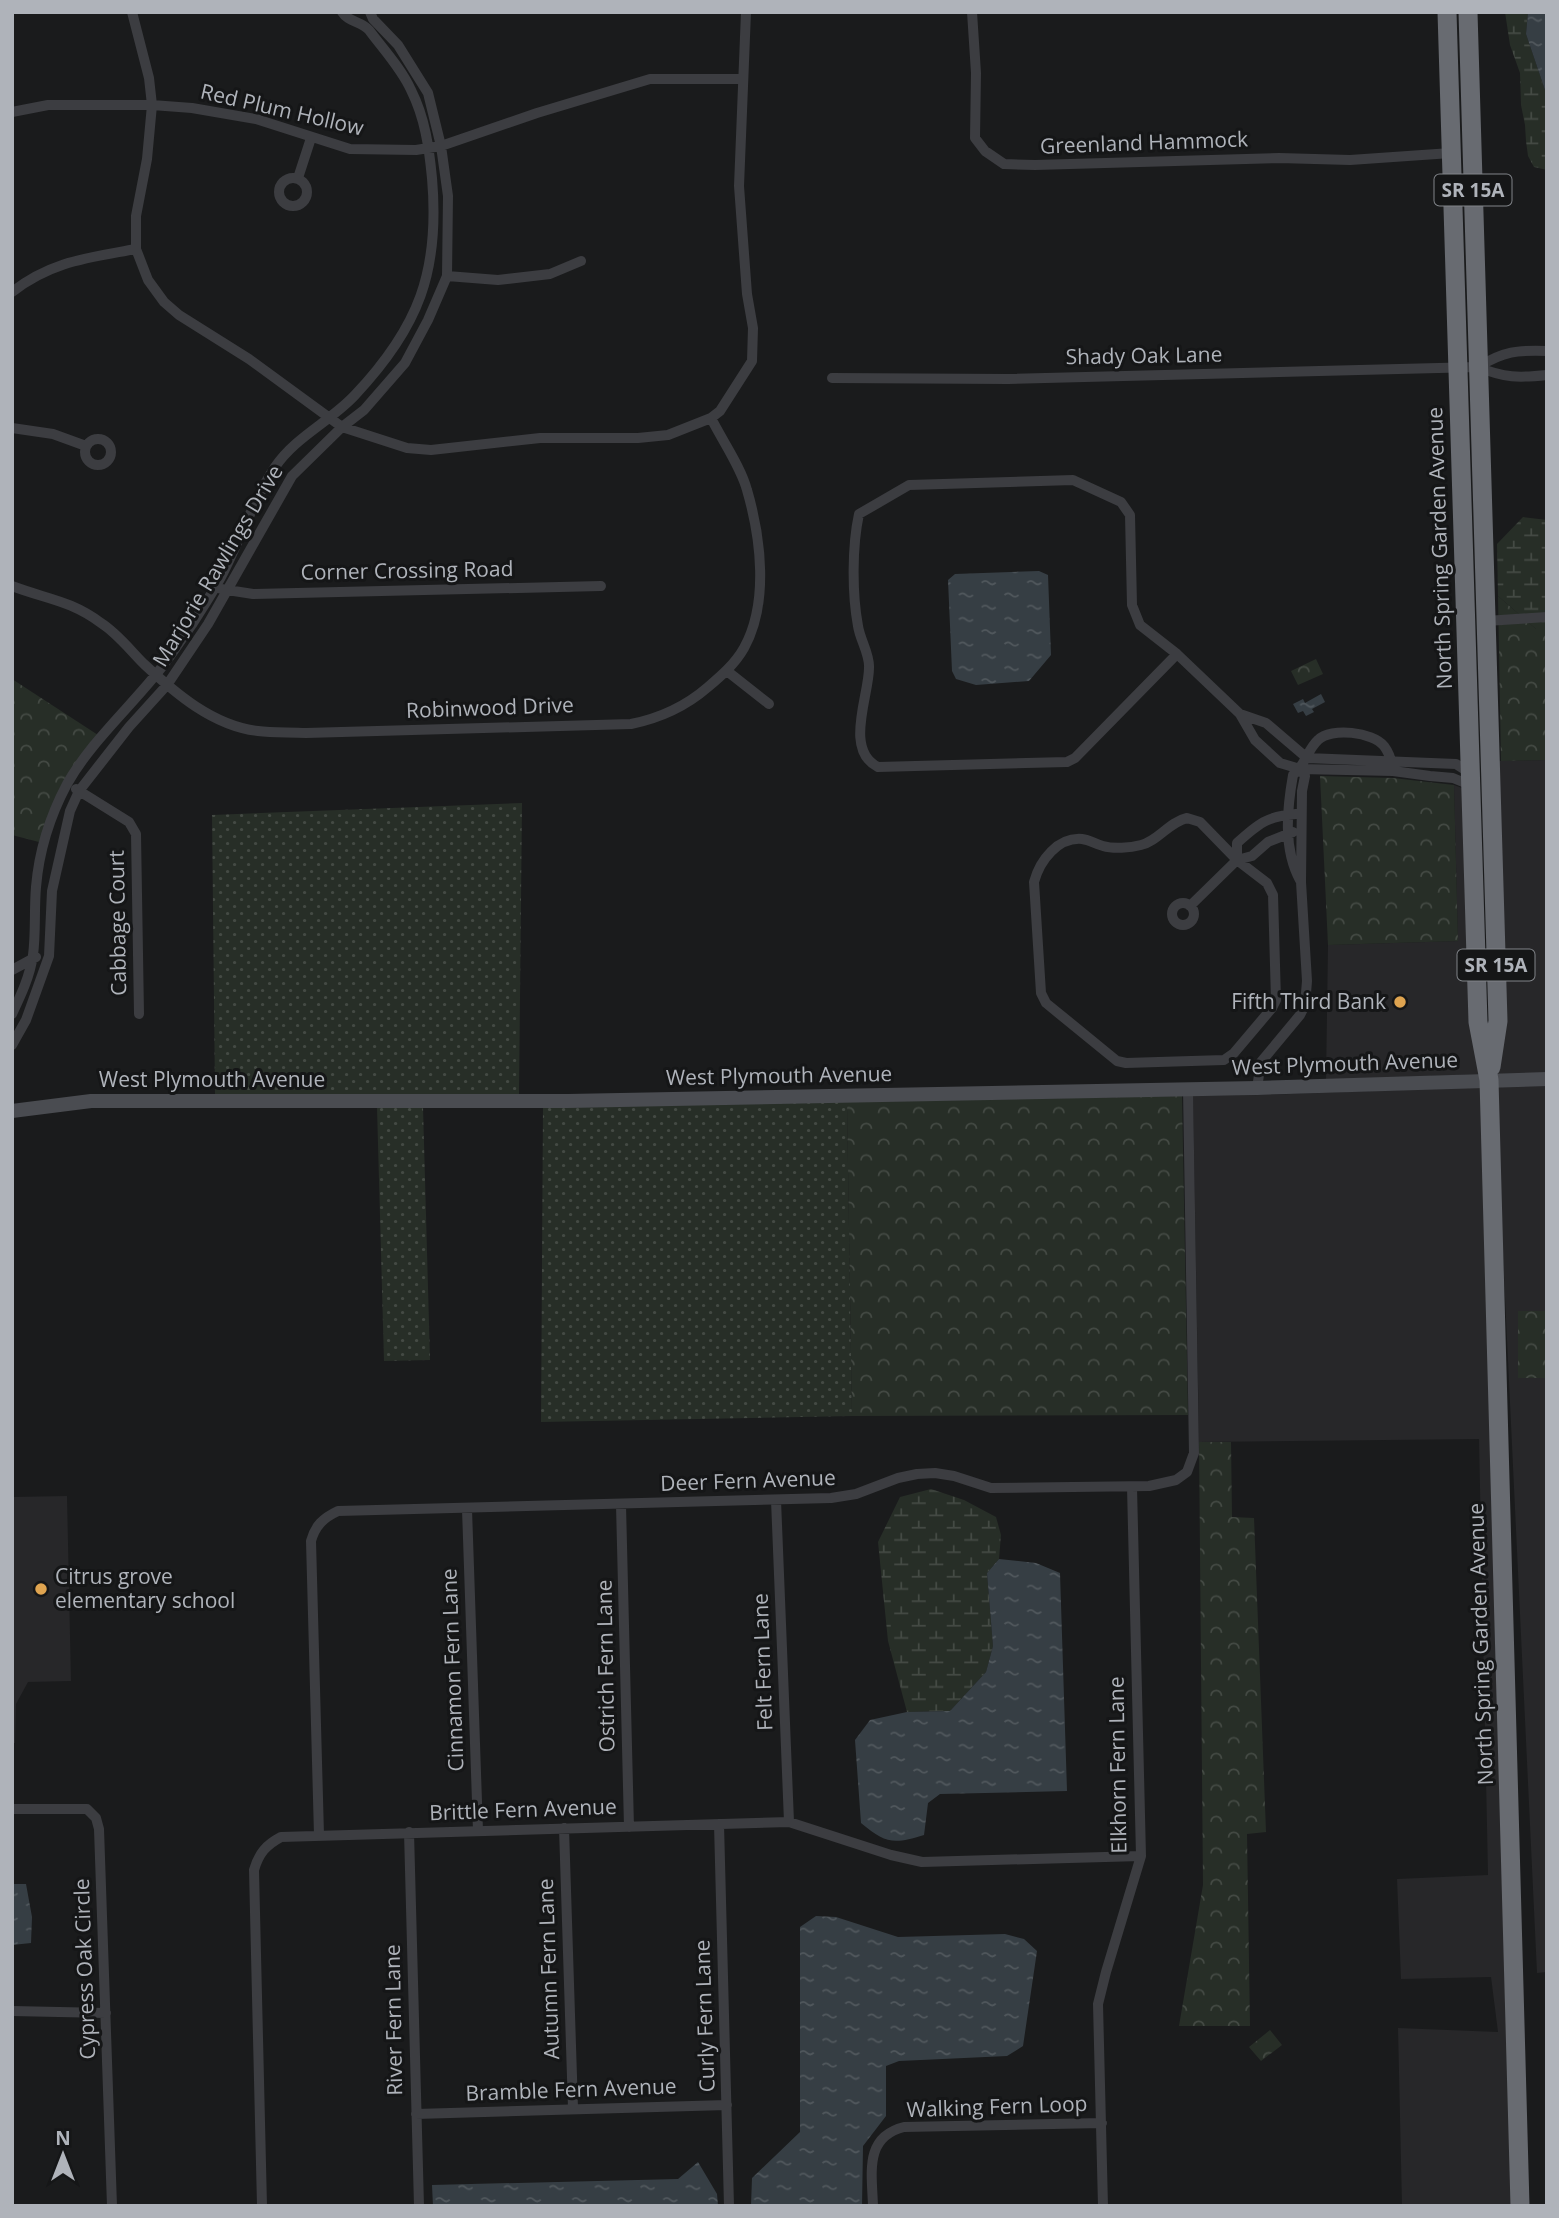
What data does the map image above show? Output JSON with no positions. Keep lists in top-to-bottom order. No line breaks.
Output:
{"streets":{"highway":["SR 15A","North Spring Garden Avenue"],"street":["Red Plum Hollow","Greenland Hammock","Shady Oak Lane","Marjorie Rawlings Drive","Corner Crossing Road","Robinwood Drive","Cabbage Court","West Plymouth Avenue","Deer Fern Avenue","Felt Fern Lane","Ostrich Fern Lane","Cinnamon Fern Lane","Elkhorn Fern Lane","Brittle Fern Avenue","Cypress Oak Circle","Autumn Fern Lane","Curly Fern Lane","River Fern Lane","Bramble Fern Avenue","Walking Fern Loop"]},"crossings":[["Red Plum Hollow","Marjorie Rawlings Drive"],["Greenland Hammock","North Spring Garden Avenue"],["Shady Oak Lane","North Spring Garden Avenue"],["North Spring Garden Avenue","West Plymouth Avenue"],["Marjorie Rawlings Drive","Corner Crossing Road"],["Marjorie Rawlings Drive","Robinwood Drive"],["Marjorie Rawlings Drive","Cabbage Court"],["West Plymouth Avenue","Deer Fern Avenue"],["Deer Fern Avenue","Felt Fern Lane"],["Deer Fern Avenue","Ostrich Fern Lane"],["Deer Fern Avenue","Cinnamon Fern Lane"],["Deer Fern Avenue","Elkhorn Fern Lane"],["Deer Fern Avenue","Brittle Fern Avenue"],["Felt Fern Lane","Brittle Fern Avenue"],["Ostrich Fern Lane","Brittle Fern Avenue"],["Cinnamon Fern Lane","Brittle Fern Avenue"],["Elkhorn Fern Lane","Brittle Fern Avenue"],["Elkhorn Fern Lane","Walking Fern Loop"],["Brittle Fern Avenue","Autumn Fern Lane"],["Brittle Fern Avenue","Curly Fern Lane"],["Brittle Fern Avenue","River Fern Lane"],["Autumn Fern Lane","Bramble Fern Avenue"],["Curly Fern Lane","Bramble Fern Avenue"],["River Fern Lane","Bramble Fern Avenue"]],"places":["Fifth Third Bank","Citrus grove elementary school"],"north":"top"}
